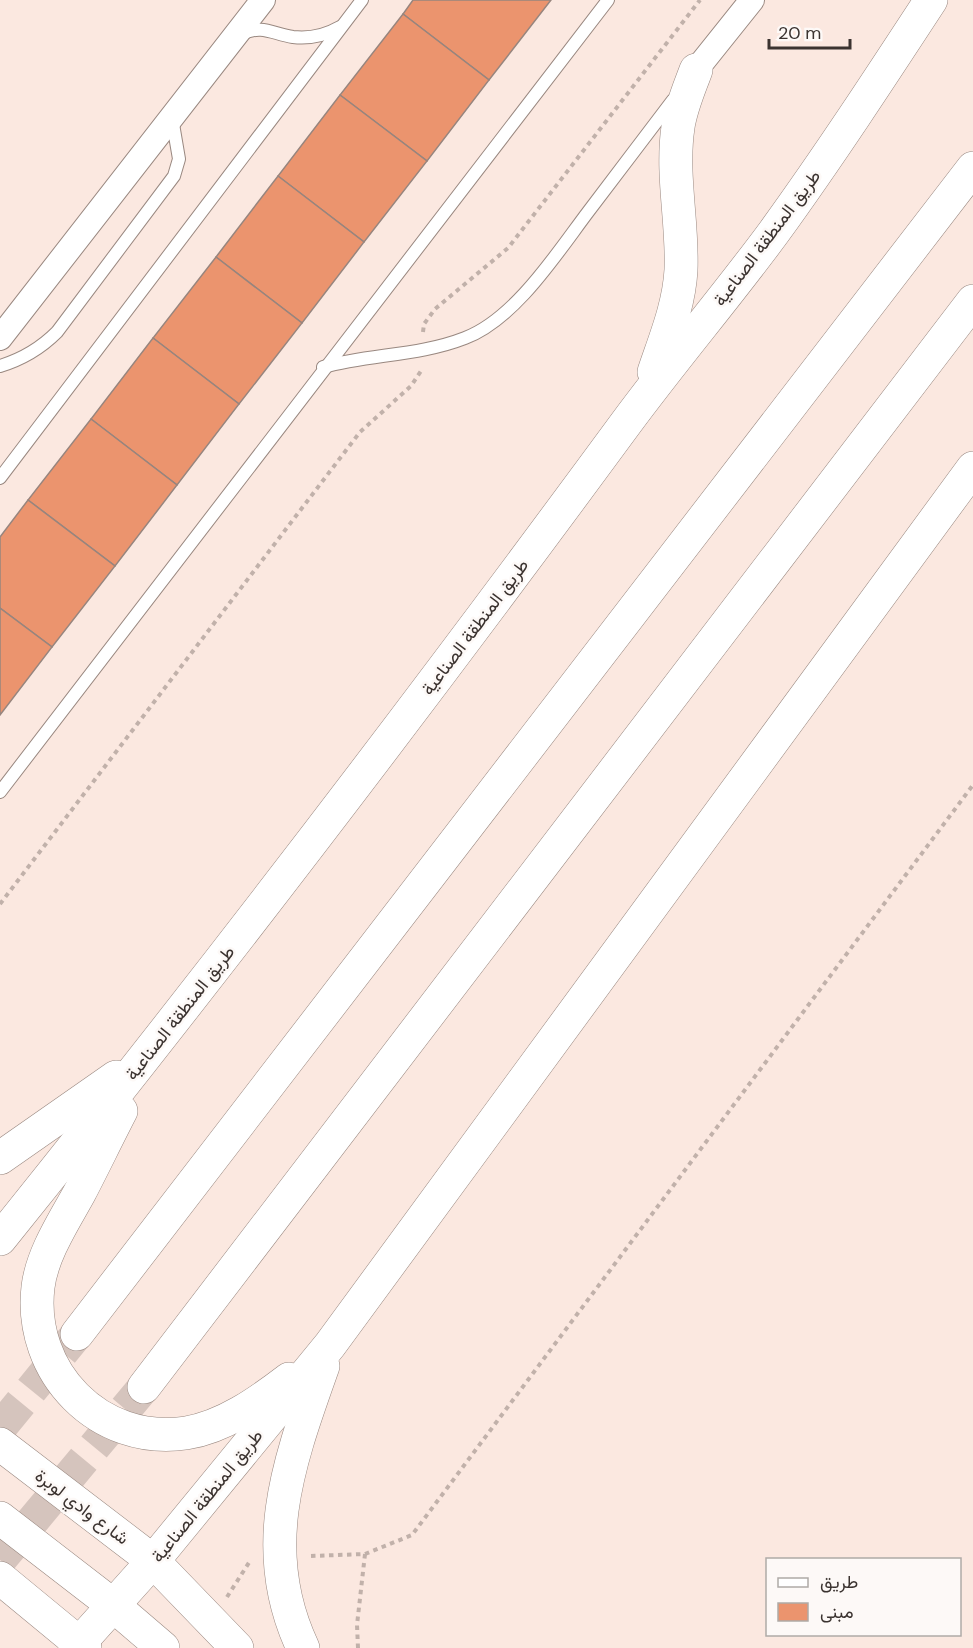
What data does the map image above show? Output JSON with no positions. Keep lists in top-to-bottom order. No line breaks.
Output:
{"streets":{"main road":["طريق المنطقة الصناعية","شارع وادي لوبرة"]},"crossings":[["طريق المنطقة الصناعية","شارع وادي لوبرة"]],"legend":["طريق","مبنى"],"scale_bar":"20 m"}
